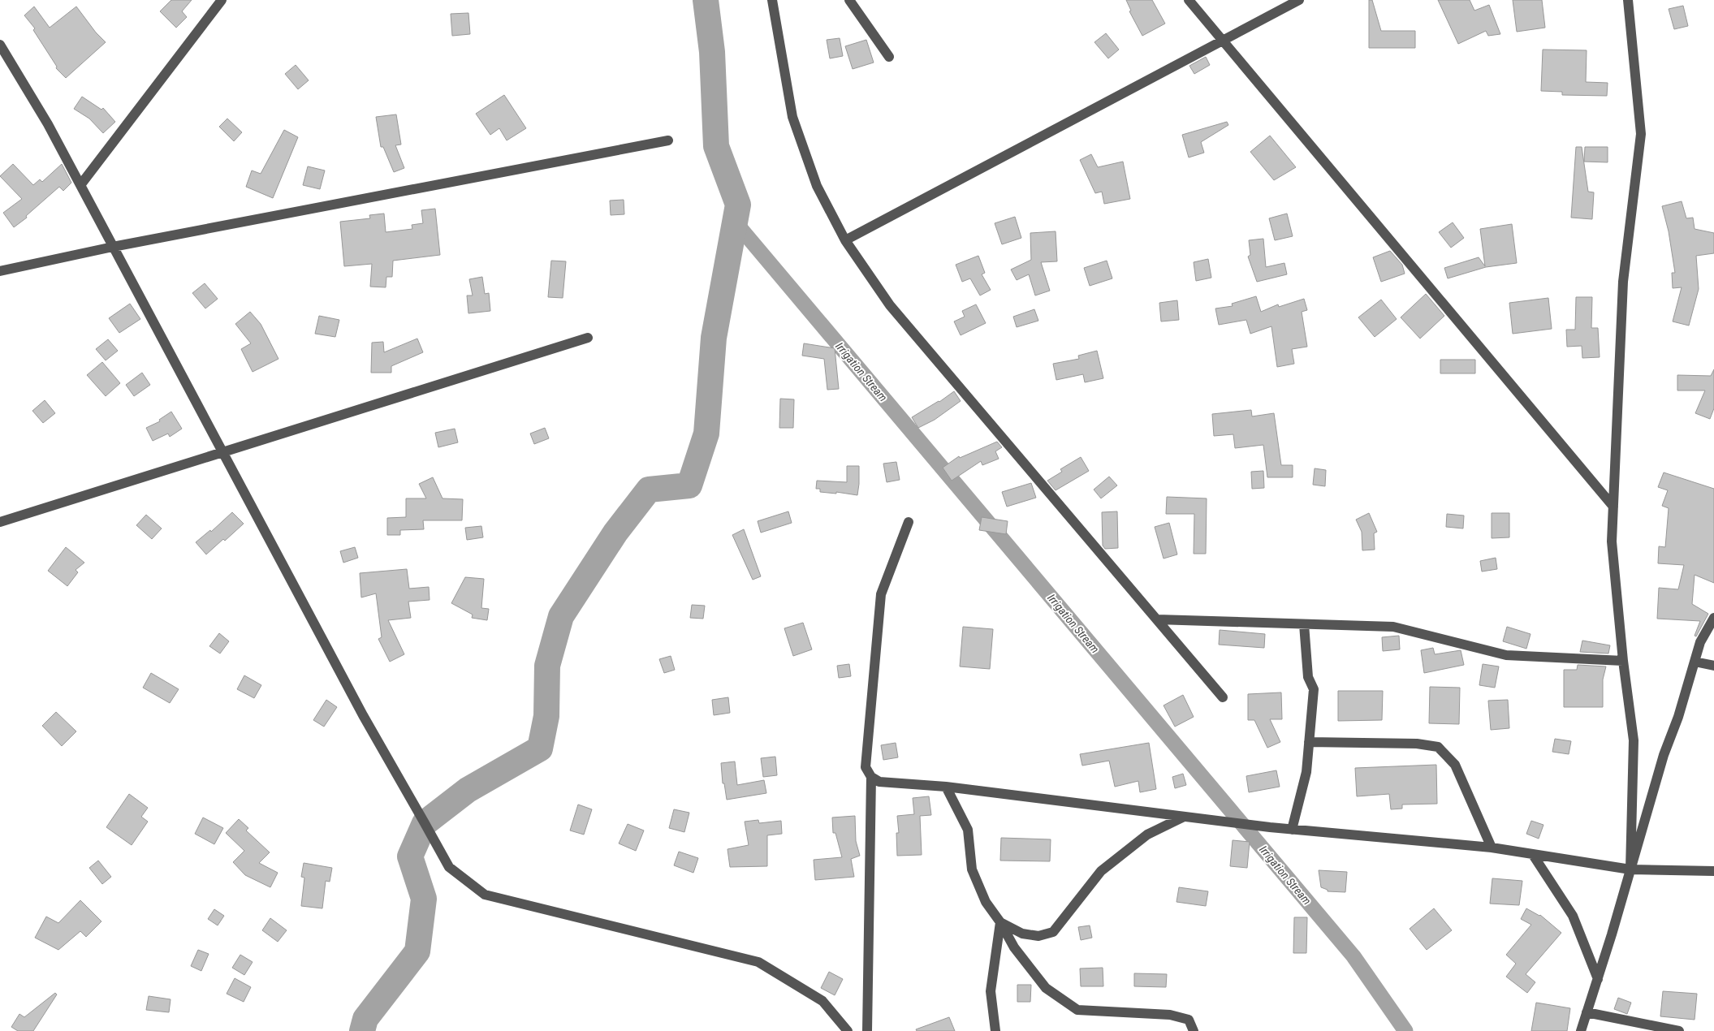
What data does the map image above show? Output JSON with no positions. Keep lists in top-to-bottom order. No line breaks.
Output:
{"water":["Irrigation Stream"]}
